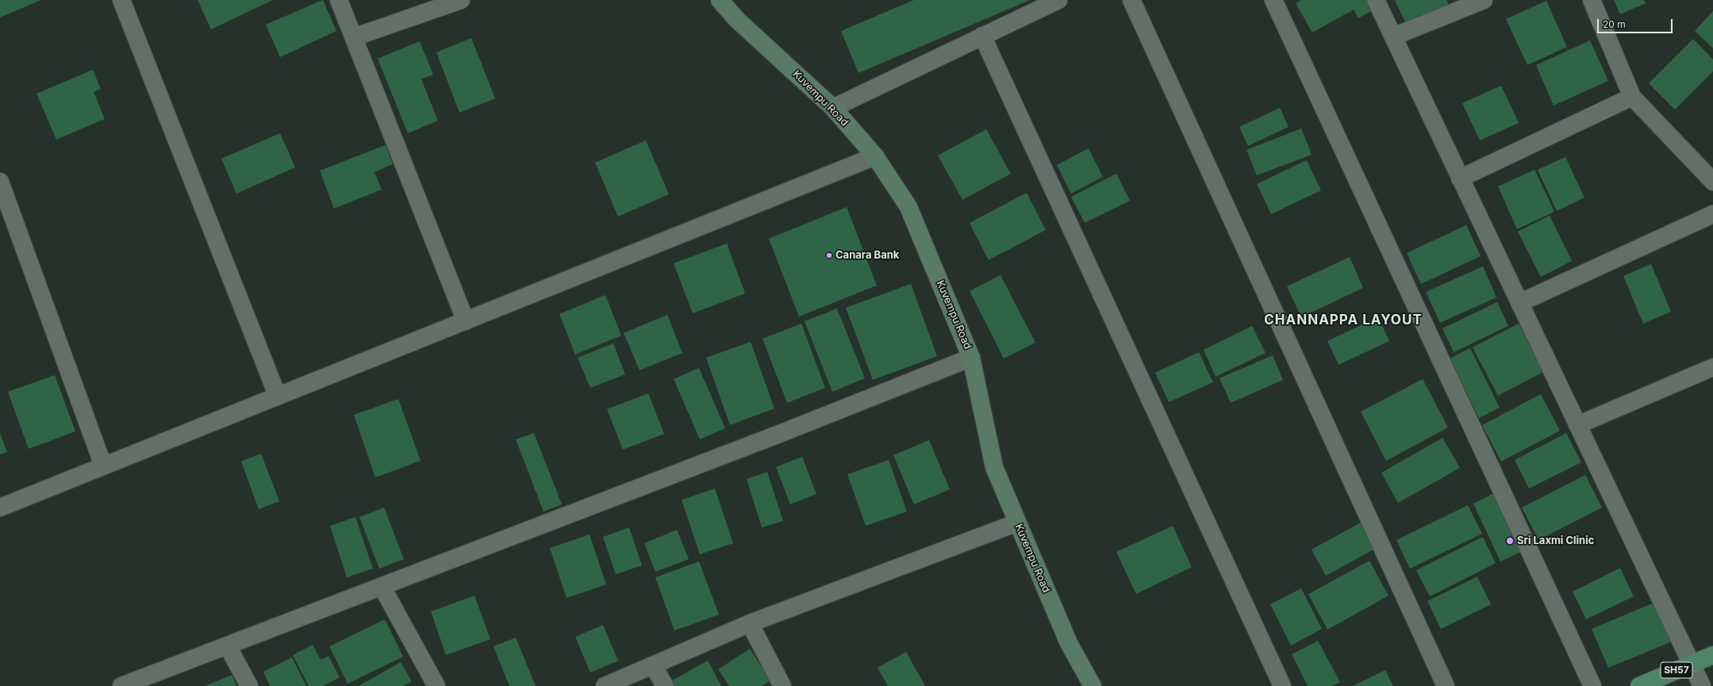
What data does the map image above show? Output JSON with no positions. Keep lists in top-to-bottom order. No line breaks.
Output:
{"streets":{"main road":["Kuvempu Road","SH57"]},"districts":["CHANNAPPA LAYOUT"],"places":["Canara Bank","Sri Laxmi Clinic"],"scale_bar":"20 m"}
